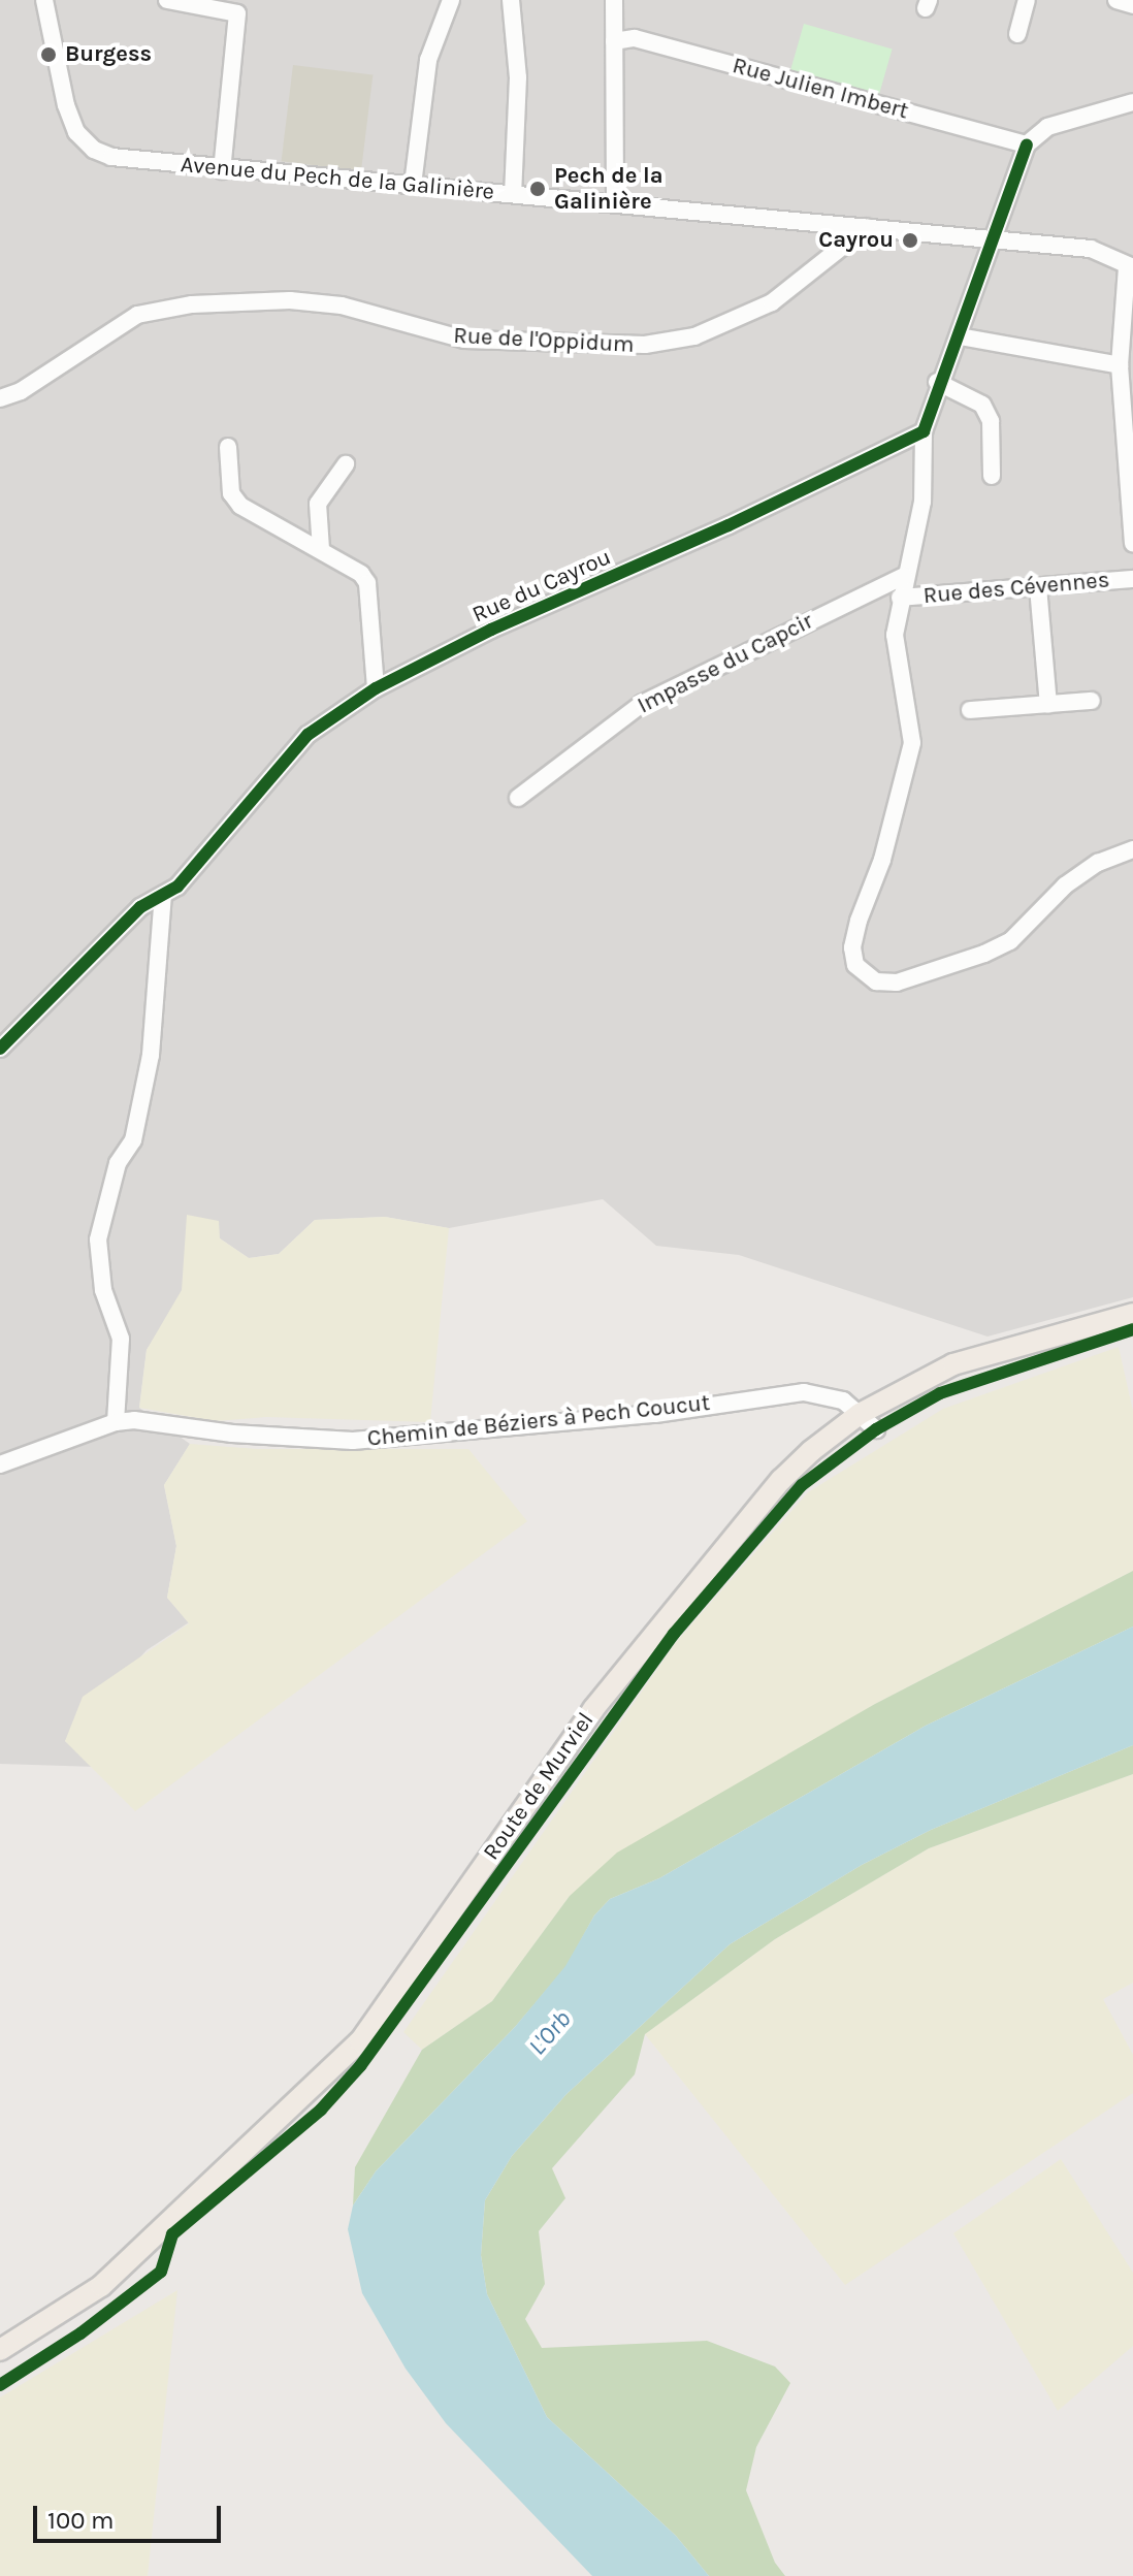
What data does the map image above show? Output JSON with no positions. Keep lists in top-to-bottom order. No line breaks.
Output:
{"streets":{"main road":["Route de Murviel"],"street":["Rue Julien Imbert","Avenue du Pech de la Galinière","Rue de l'Oppidum","Rue du Cayrou","Rue des Cévennes","Impasse du Capcir","Chemin de Béziers à Pech Coucut"]},"crossings":[["Avenue du Pech de la Galinière","Rue de l'Oppidum"],["Chemin de Béziers à Pech Coucut","Route de Murviel"]],"water":["L'Orb"],"places":["Burgess","Pech de la Galinière","Cayrou"],"scale_bar":"100 m"}
